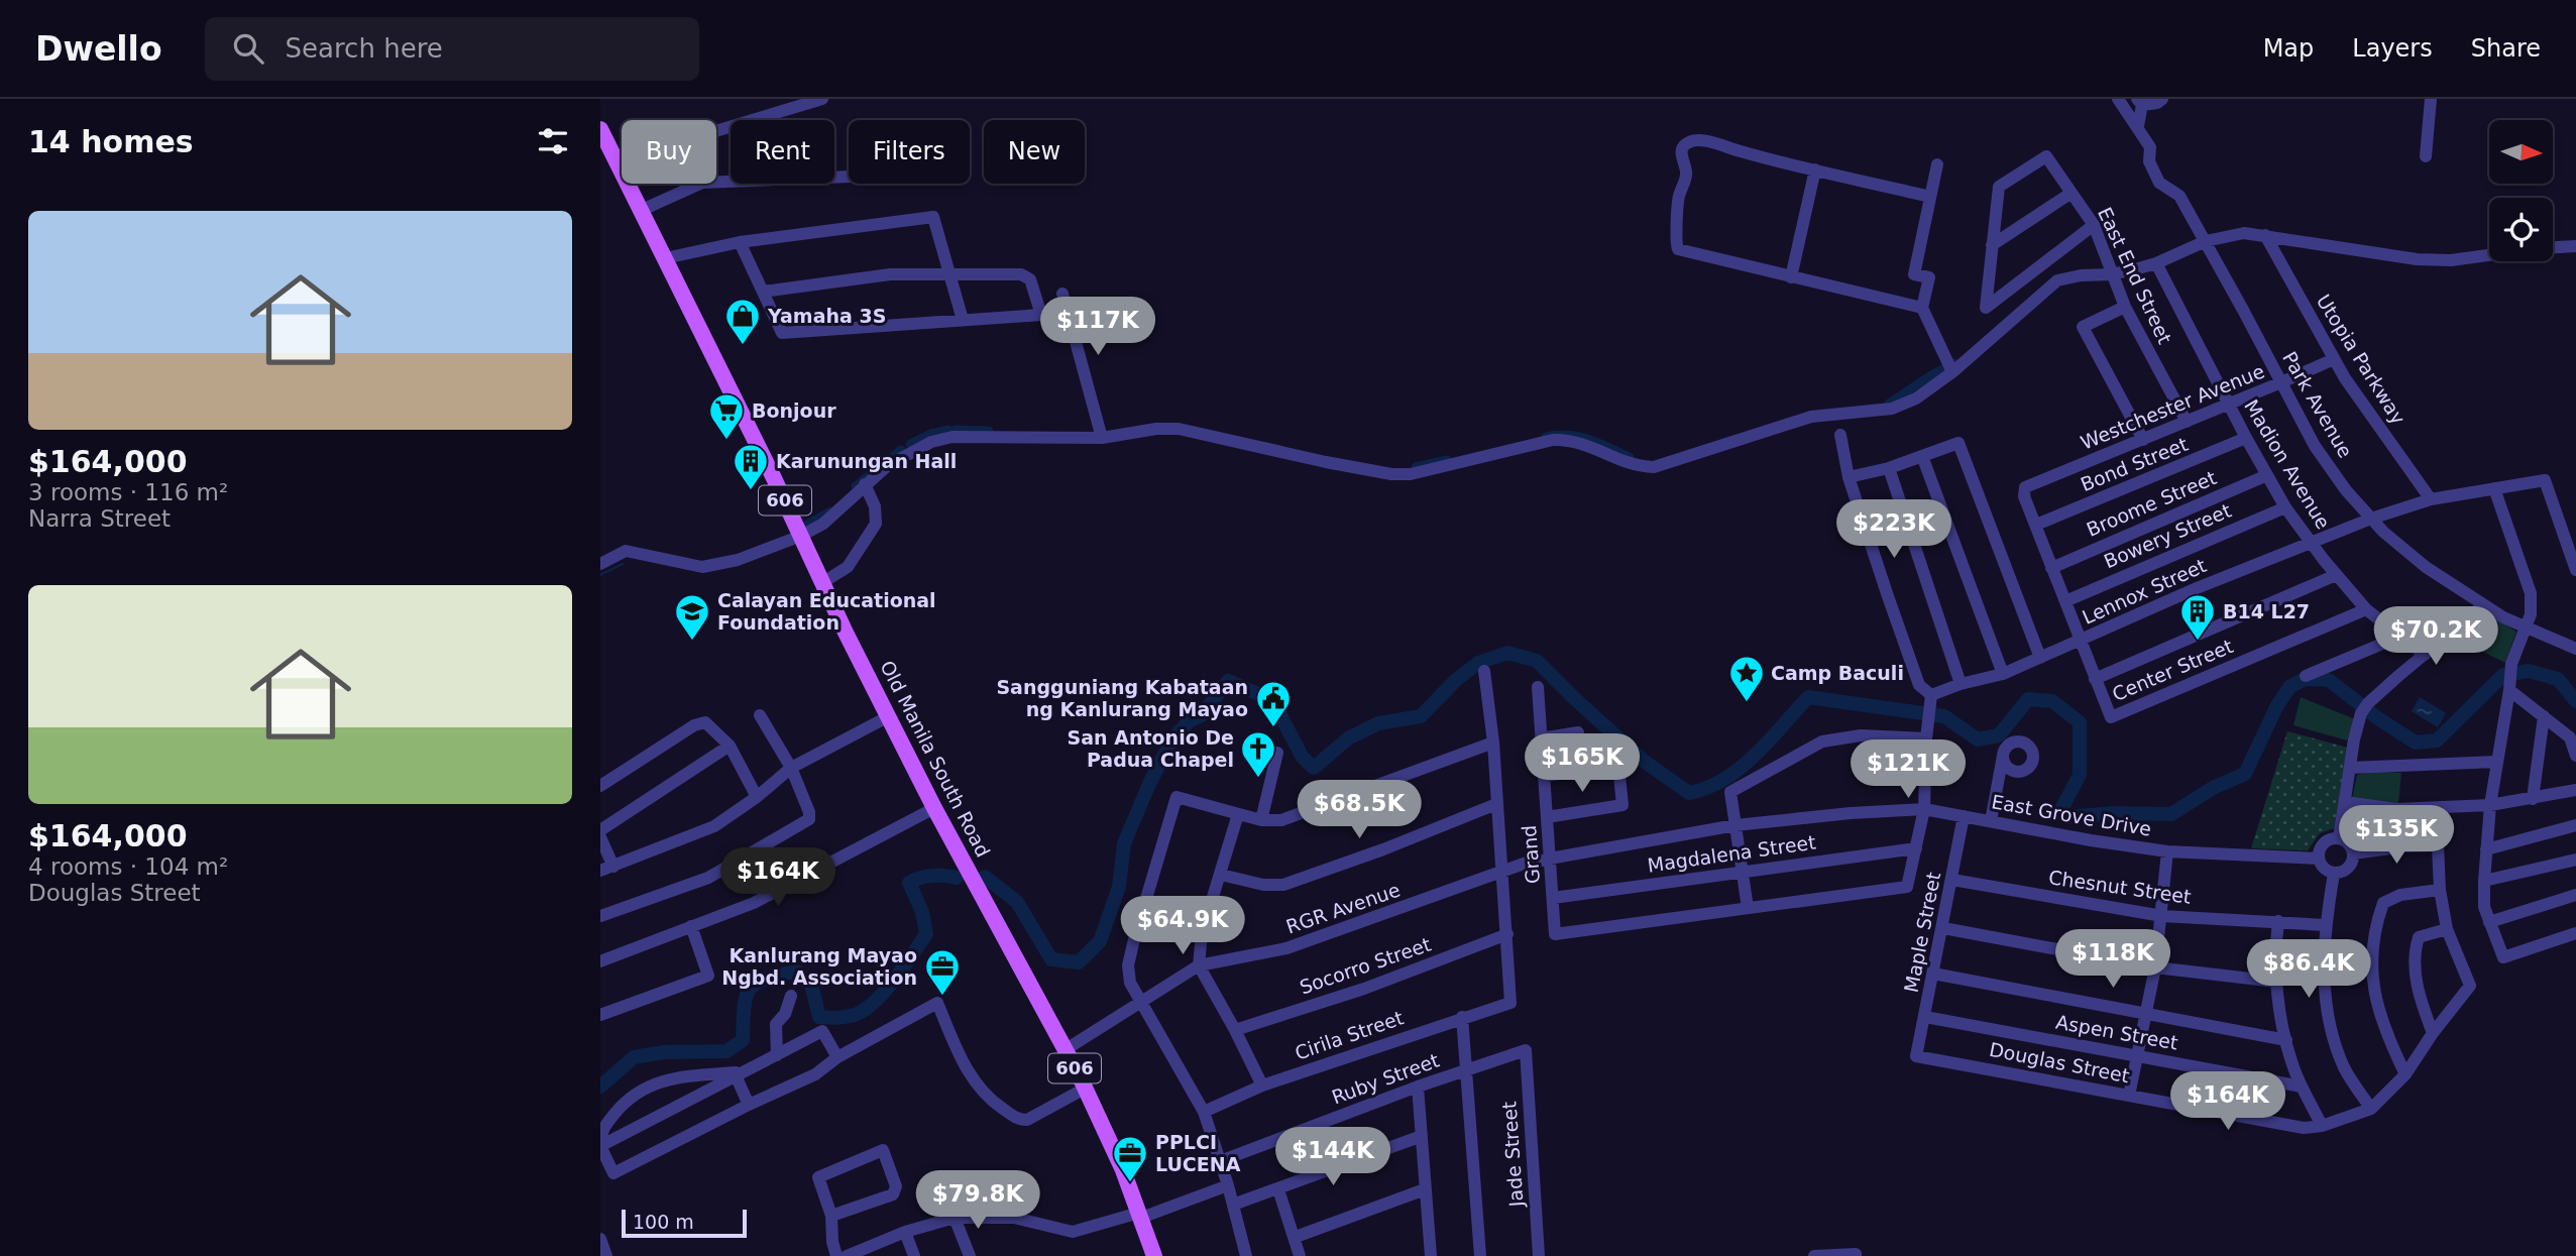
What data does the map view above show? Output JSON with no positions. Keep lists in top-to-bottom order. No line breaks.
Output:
{"streets":{"main road":["606","Old Manila South Road"],"street":["East End Street","Utopia Parkway","Park Avenue","Westchester Avenue","Bond Street","Madion Avenue","Broome Street","Bowery Street","Lennox Street","Center Street","East Grove Drive","Magdalena Street","Grand","Chesnut Street","RGR Avenue","Maple Street","Socorro Street","Aspen Street","Cirila Street","Douglas Street","Ruby Street","Jade Street"]},"crossings":[["East End Street","Westchester Avenue"],["Utopia Parkway","Westchester Avenue"],["Utopia Parkway","Lennox Street"],["Park Avenue","Westchester Avenue"],["Park Avenue","Lennox Street"],["Westchester Avenue","Bond Street"],["Westchester Avenue","Madion Avenue"],["Bond Street","Madion Avenue"],["Madion Avenue","Broome Street"],["Madion Avenue","Bowery Street"],["Madion Avenue","Lennox Street"],["Madion Avenue","Center Street"],["Old Manila South Road","RGR Avenue"],["East Grove Drive","Grand"],["East Grove Drive","RGR Avenue"],["East Grove Drive","Maple Street"],["Magdalena Street","Grand"],["Chesnut Street","Maple Street"],["Maple Street","Aspen Street"],["Maple Street","Douglas Street"],["Socorro Street","Cirila Street"],["Ruby Street","Jade Street"]],"places":{"shop":["Yamaha 3S"],"supermarket":["Bonjour"],"building":["Karunungan Hall","B14 L27"],"school or university":["Calayan Educational Foundation"],"place":["Camp Baculi"],"public building":["Sangguniang Kabataan ng Kanlurang Mayao"],"church":["San Antonio De Padua Chapel"],"office":["Kanlurang Mayao Ngbd. Association","PPLCI LUCENA"]},"scale_bar":"100 m","north":"right","page":{"header":"Dwello","search":"Search here","nav":["Map","Layers","Share"],"heading":"14 homes","chip":["Buy","Rent","Filters","New"],"list":[{"name":"$164,000","note":"3 rooms · 116 m² · Narra Street"},{"name":"$164,000","note":"4 rooms · 104 m² · Douglas Street"}],"price":["$117K","$223K","$70.2K","$165K","$121K","$68.5K","$135K","$164K","$64.9K","$118K","$86.4K","$164K","$144K","$79.8K"],"scale":"100 m"}}
